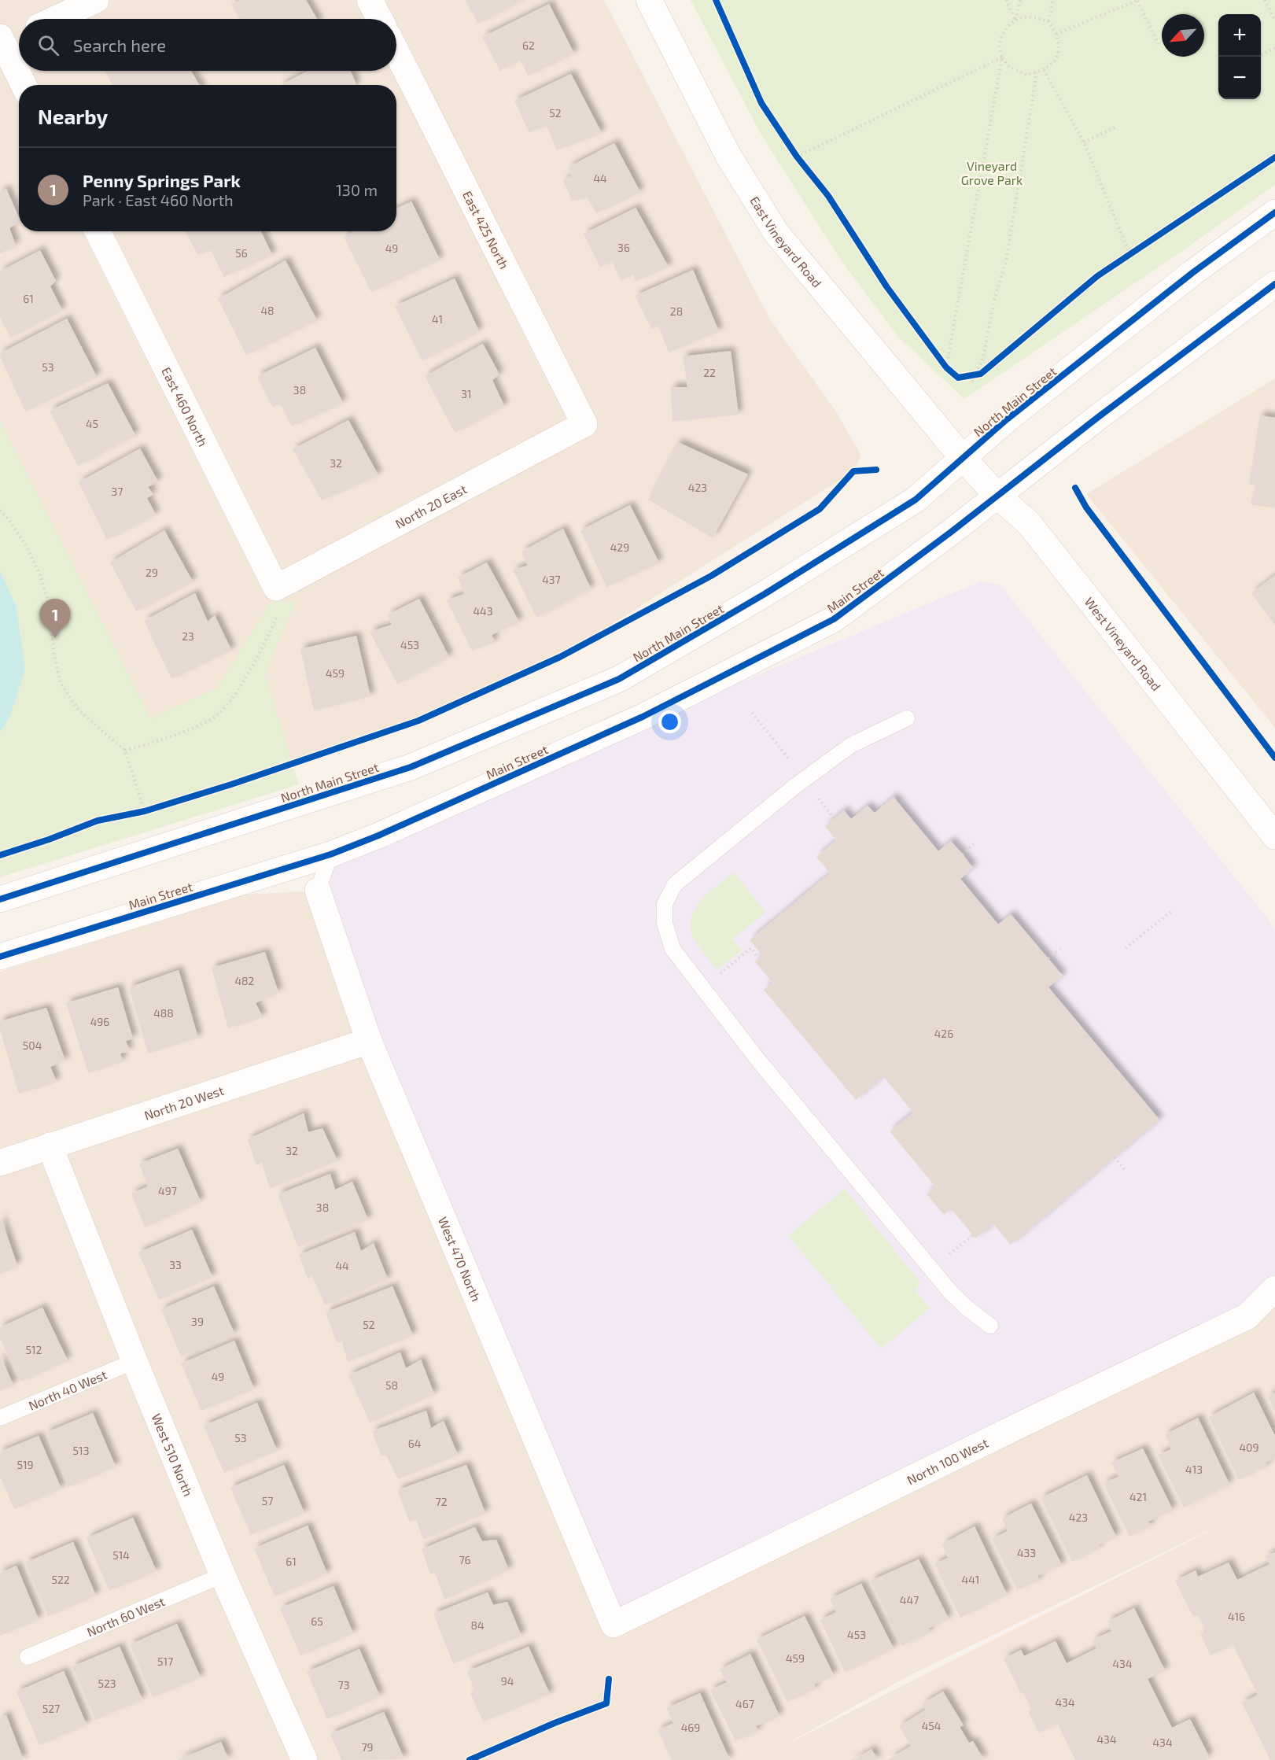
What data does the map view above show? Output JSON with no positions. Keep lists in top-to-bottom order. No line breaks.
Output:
{"streets":{"street":["East 425 North","East Vineyard Road","North Main Street","East 460 North","North 20 East","Main Street","West Vineyard Road","North 20 West","West 470 North","West 510 North","North 100 West"],"lane":["North 40 West","North 60 West"]},"crossings":[["East 425 North","North 20 East"],["East Vineyard Road","North Main Street"],["East Vineyard Road","West Vineyard Road"],["North Main Street","West Vineyard Road"],["East 460 North","North 20 East"],["Main Street","West Vineyard Road"],["North 20 West","West 470 North"],["North 20 West","West 510 North"],["West 470 North","North 100 West"],["North 40 West","West 510 North"],["West 510 North","North 60 West"]],"parks":["Vineyard Grove Park"],"house_numbers":["62","52","44","36","49","56","61","48","28","41","53","22","38","31","45","32","423","37","429","29","437","443","23","453","459","482","488","496","426","504","32","497","38","33","44","39","52","512","49","58","53","64","409","513","519","413","421","57","72","423","433","514","76","61","522","441","447","416","65","84","453","459","517","434","94","523","73","434","467","527","454","469","434","434","79"],"north":"bottom left","page":{"map_buttons":["+","−"],"search":"Search here","heading":"Nearby","list":[{"mark":"1","name":"Penny Springs Park","note":"Park · East 460 North","value":"130 m"}],"pins":"1"}}
